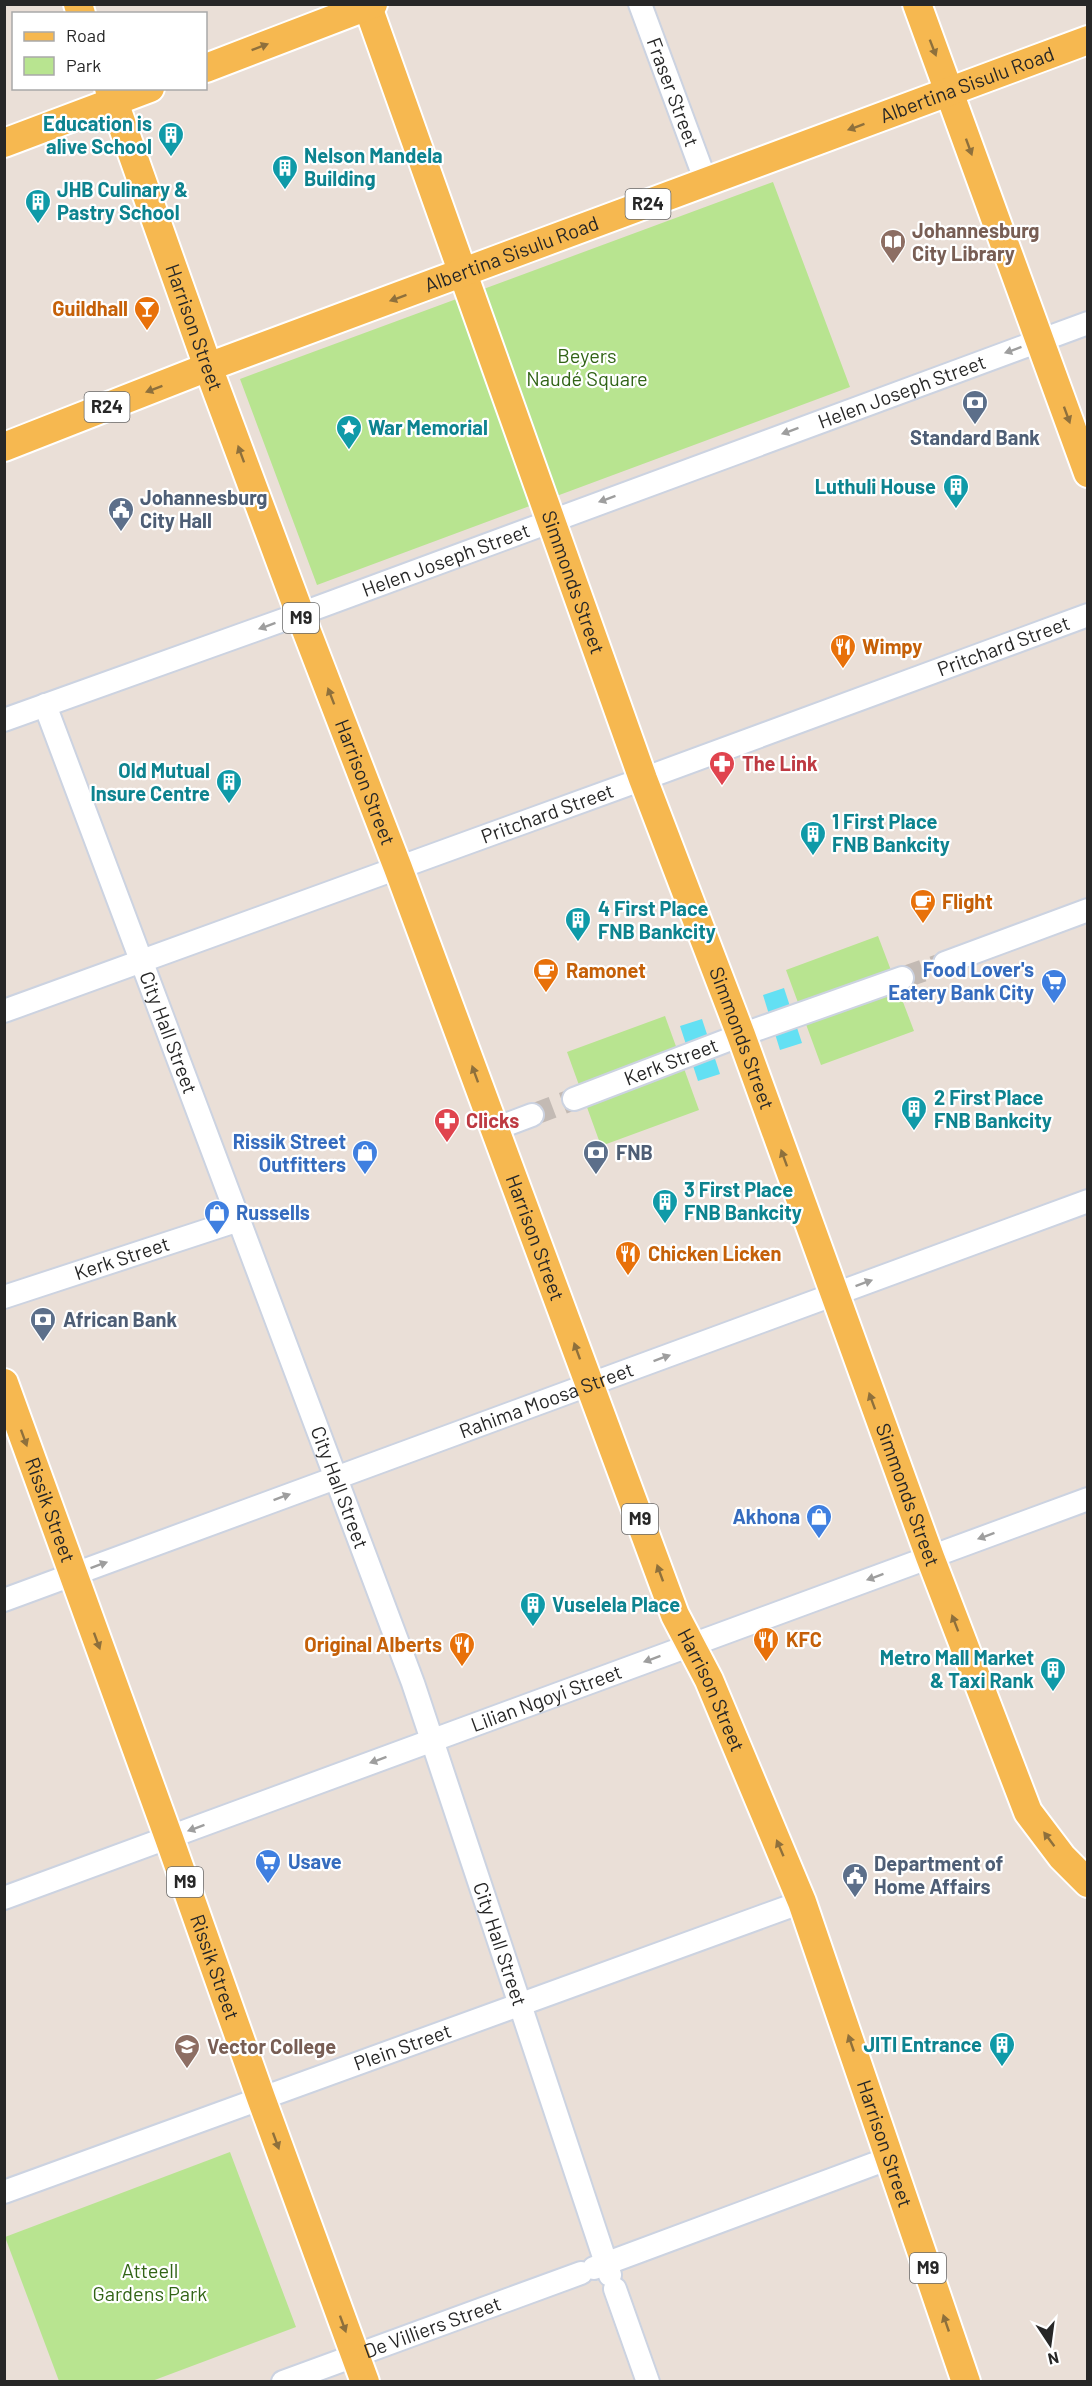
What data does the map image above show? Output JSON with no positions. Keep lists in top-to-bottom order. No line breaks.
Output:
{"streets":{"main road":["Albertina Sisulu Road","R24","Harrison Street","Simmonds Street","M9","Rissik Street"],"street":["Fraser Street","Helen Joseph Street","Pritchard Street","City Hall Street","Kerk Street","Rahima Moosa Street","Lilian Ngoyi Street","Plein Street","De Villiers Street"]},"crossings":[["Albertina Sisulu Road","Fraser Street"],["Albertina Sisulu Road","Harrison Street"],["Albertina Sisulu Road","Simmonds Street"],["Harrison Street","Helen Joseph Street"],["Harrison Street","Pritchard Street"],["Harrison Street","Rahima Moosa Street"],["Harrison Street","Lilian Ngoyi Street"],["Harrison Street","Plein Street"],["Harrison Street","De Villiers Street"],["Helen Joseph Street","Simmonds Street"],["Helen Joseph Street","City Hall Street"],["Simmonds Street","Pritchard Street"],["Simmonds Street","Kerk Street"],["Simmonds Street","Rahima Moosa Street"],["Simmonds Street","Lilian Ngoyi Street"],["Pritchard Street","City Hall Street"],["City Hall Street","Kerk Street"],["City Hall Street","Rahima Moosa Street"],["City Hall Street","Lilian Ngoyi Street"],["City Hall Street","Plein Street"],["City Hall Street","De Villiers Street"],["Rahima Moosa Street","Rissik Street"],["Rissik Street","Lilian Ngoyi Street"],["Rissik Street","Plein Street"],["Rissik Street","De Villiers Street"]],"one_way":["Albertina Sisulu Road","Harrison Street","Helen Joseph Street","Simmonds Street","Rahima Moosa Street","Rissik Street","Lilian Ngoyi Street"],"parks":["Beyers Naudé Square","Atteell Gardens Park"],"places":{"building":["Education is alive School","Nelson Mandela Building","JHB Culinary & Pastry School","Luthuli House","Old Mutual Insure Centre","1 First Place FNB Bankcity","4 First Place FNB Bankcity","2 First Place FNB Bankcity","3 First Place FNB Bankcity","Vuselela Place","Metro Mall Market & Taxi Rank","JITI Entrance"],"library":["Johannesburg City Library"],"bar":["Guildhall"],"bank":["Standard Bank","FNB","African Bank"],"place":["War Memorial"],"public building":["Johannesburg City Hall","Department of Home Affairs"],"restaurant":["Wimpy","Chicken Licken","KFC","Original Alberts"],"pharmacy":["The Link","Clicks"],"cafe":["Flight","Ramonet"],"supermarket":["Food Lover's Eatery Bank City","Usave"],"shop":["Rissik Street Outfitters","Russells","Akhona"],"school or university":["Vector College"]},"legend":["Road","Park"],"north":"bottom"}
